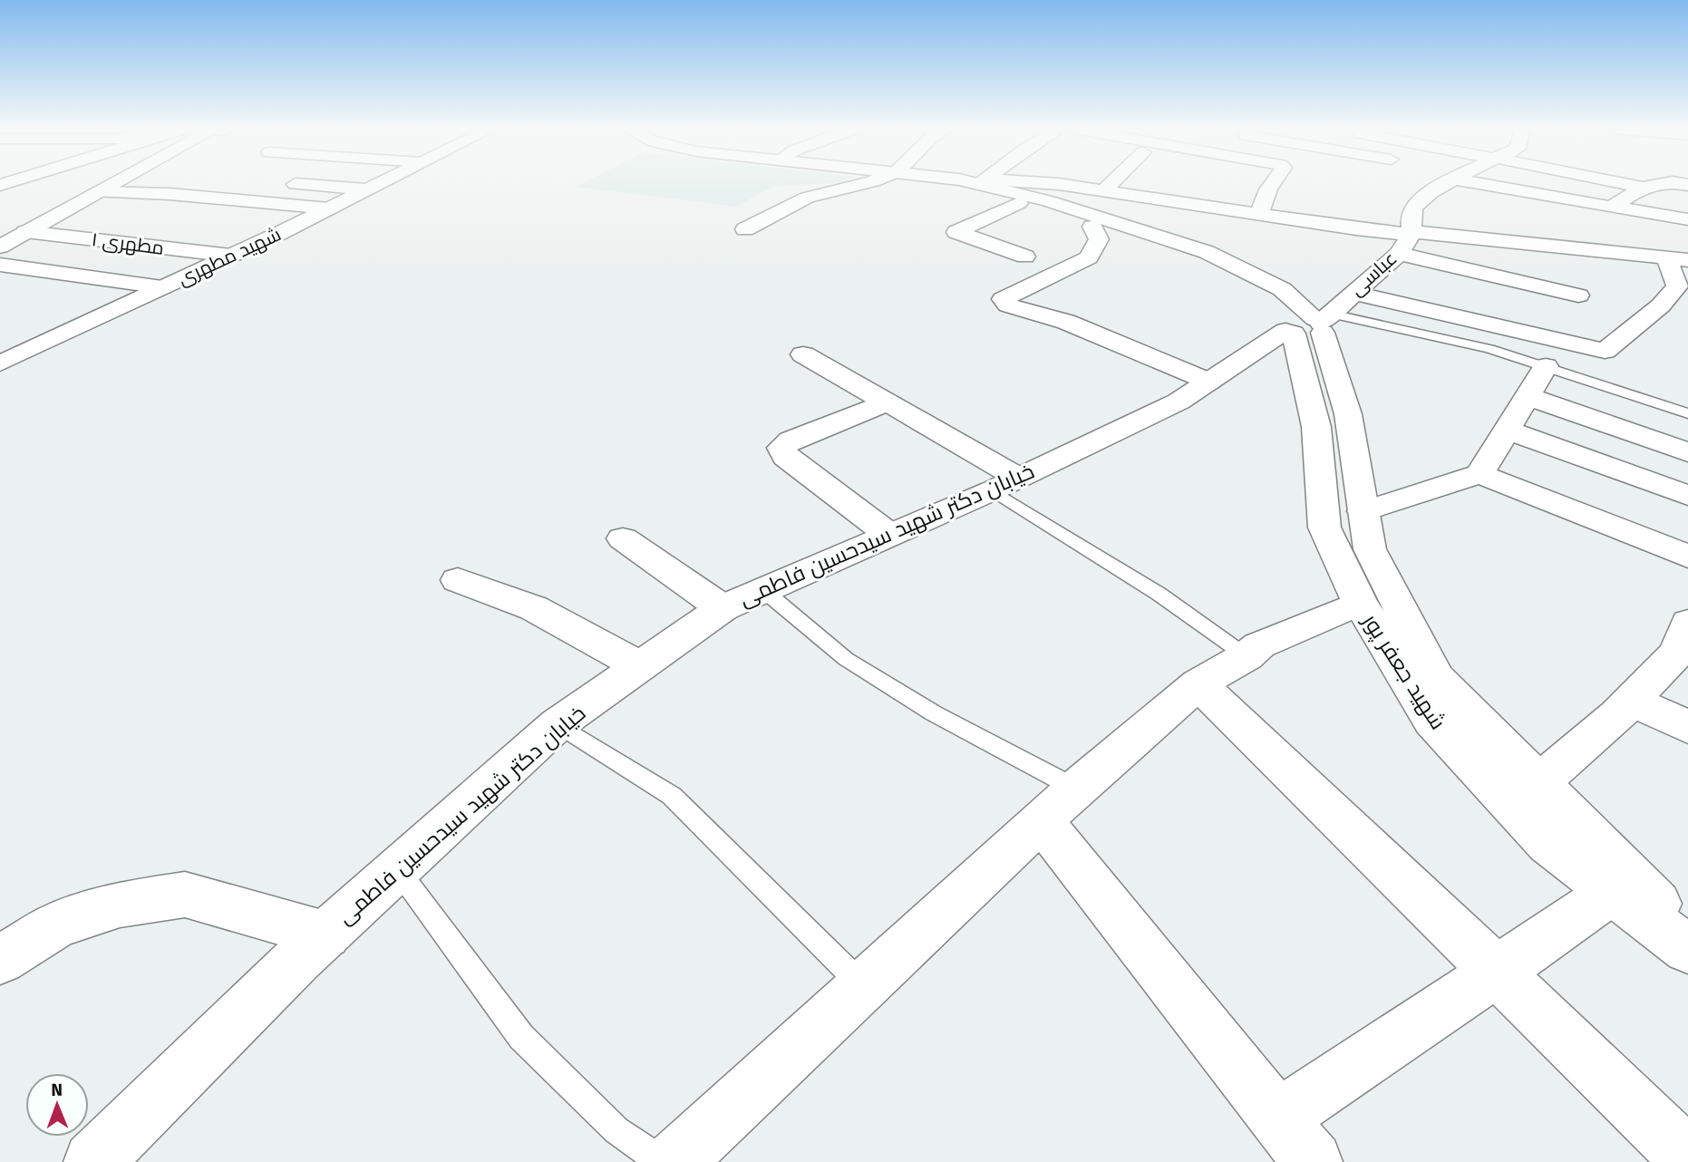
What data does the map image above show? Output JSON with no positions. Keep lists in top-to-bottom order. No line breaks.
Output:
{"streets":{"street":["مطهری ۱","شهید مطهری","عباسی","خیابان دکتر شهید سیدحسین فاطمی","شهید جعفر پور"]},"crossings":[["مطهری ۱","شهید مطهری"],["عباسی","خیابان دکتر شهید سیدحسین فاطمی"],["عباسی","شهید جعفر پور"],["خیابان دکتر شهید سیدحسین فاطمی","شهید جعفر پور"]],"north":"top"}
